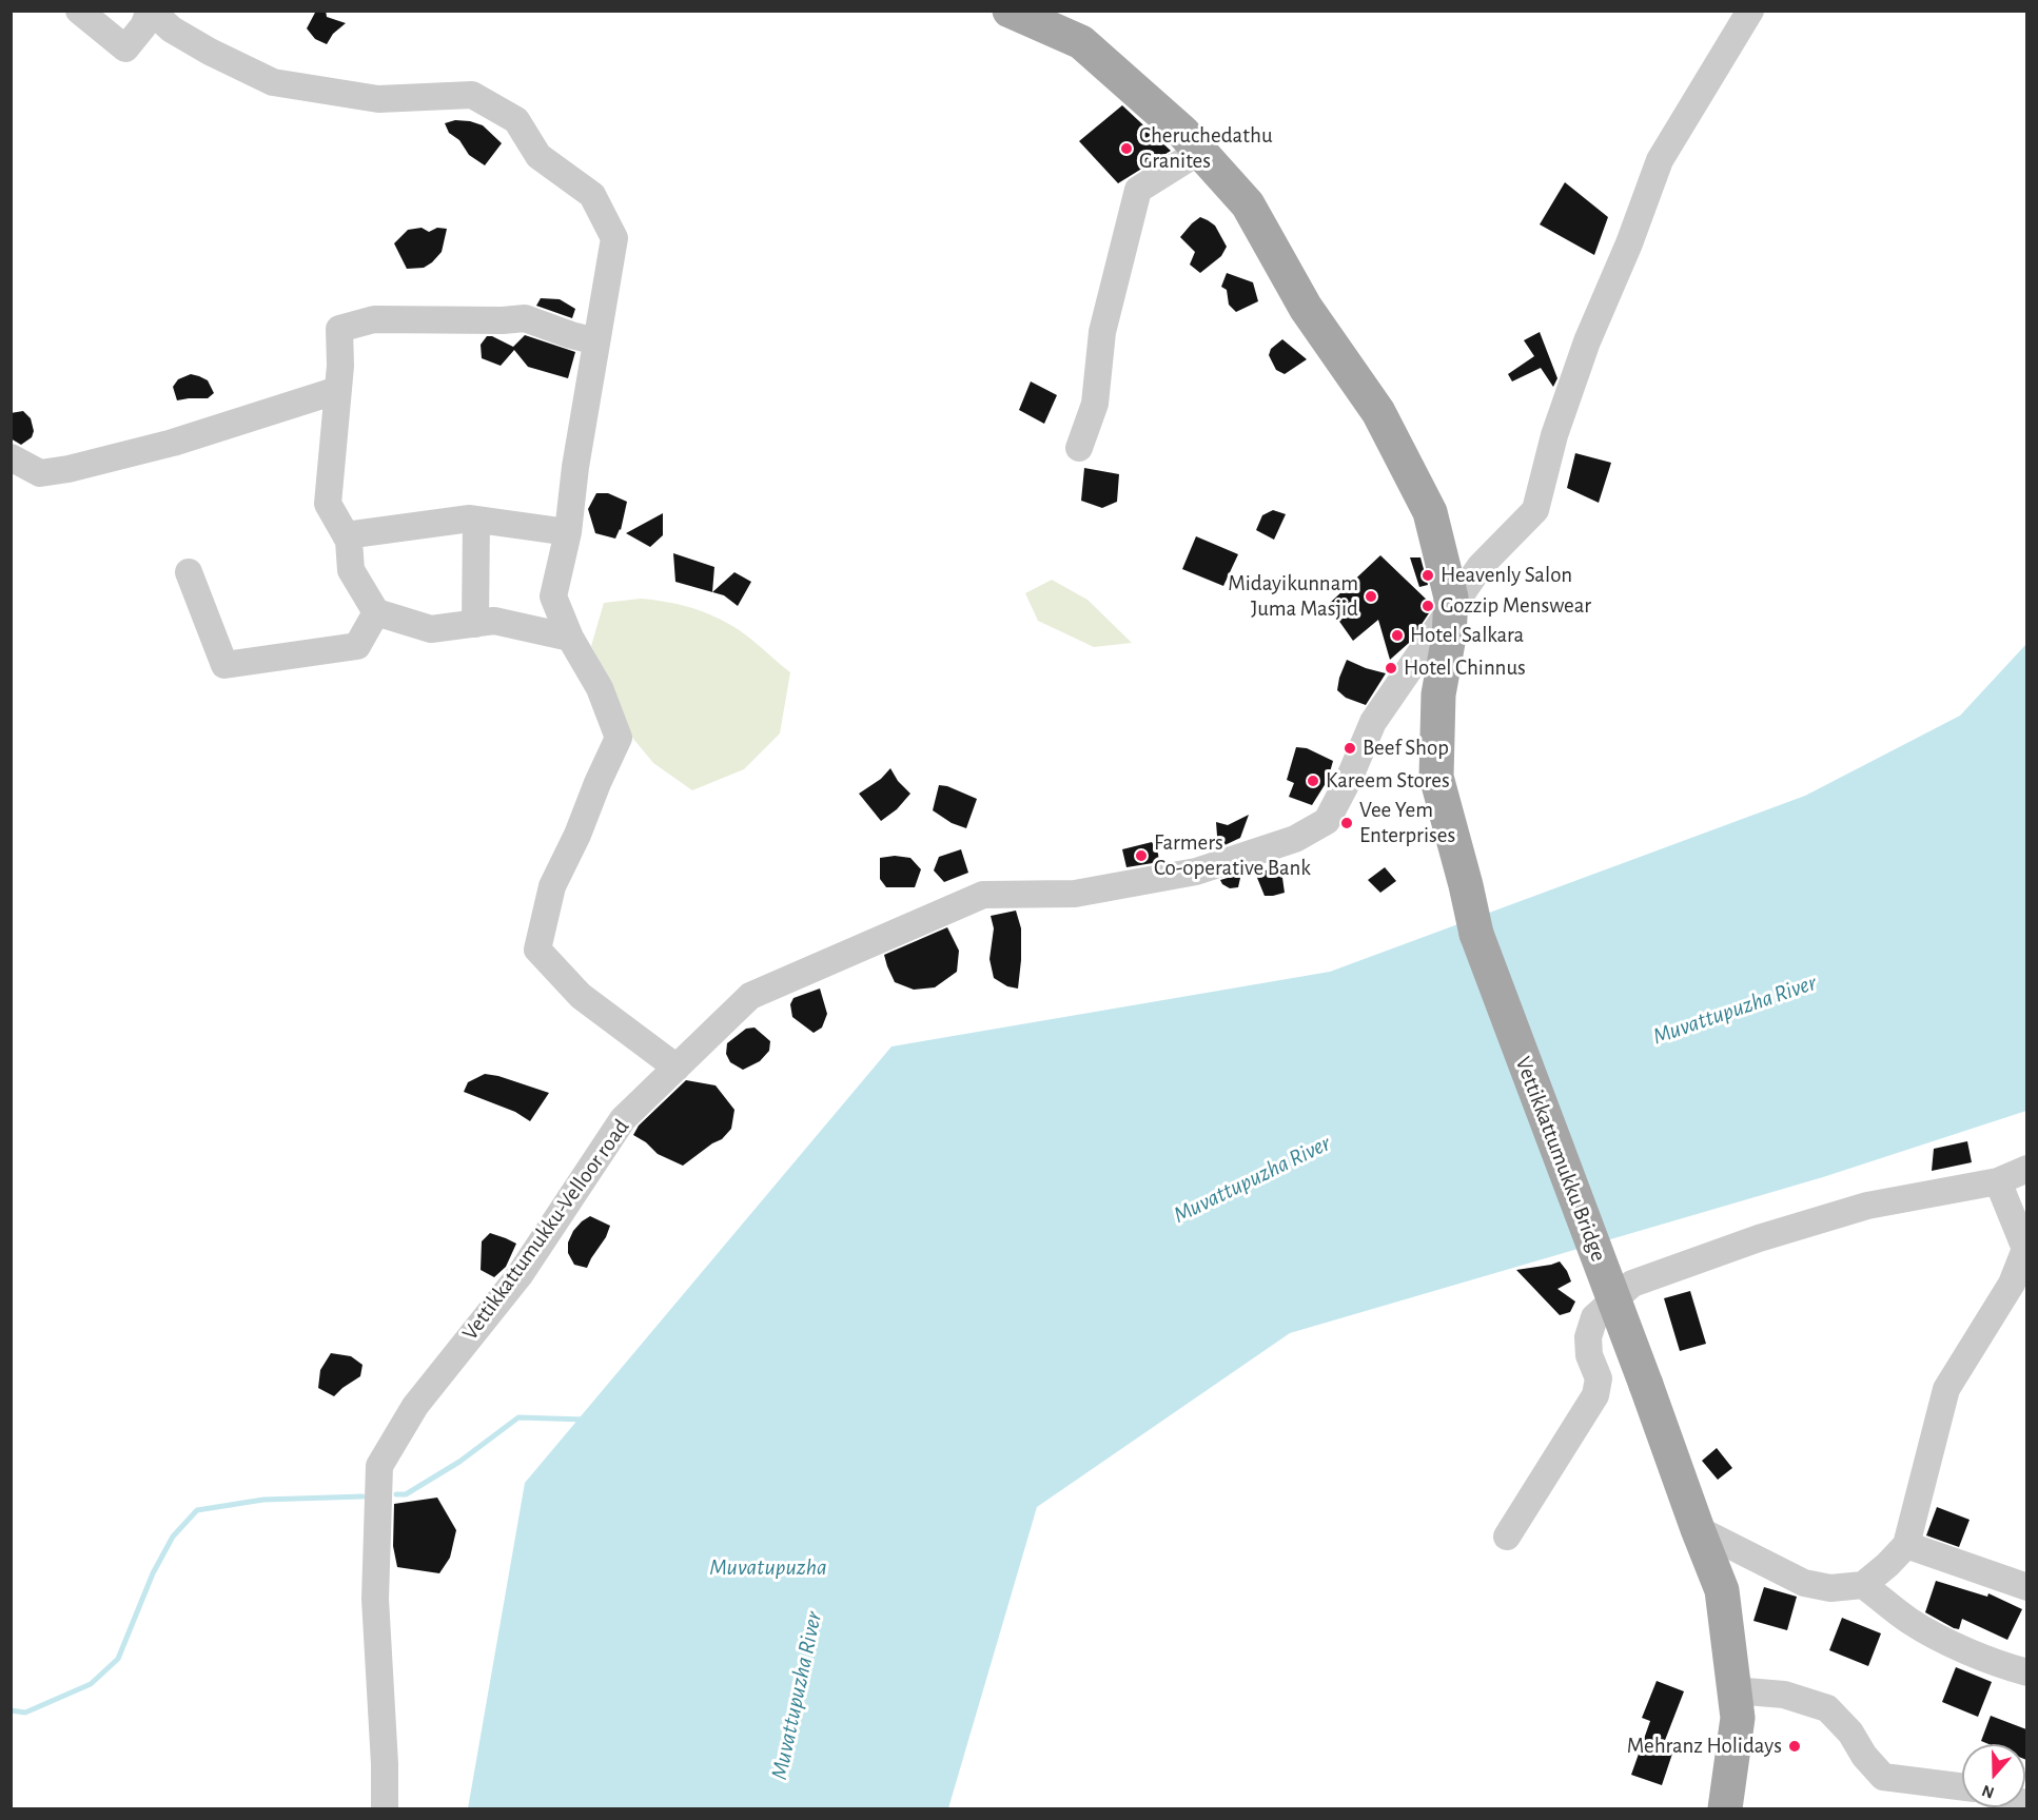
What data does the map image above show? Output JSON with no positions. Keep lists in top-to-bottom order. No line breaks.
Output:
{"streets":{"main road":["Vettikkattumukku Bridge"],"street":["Vettikkattumukku-Velloor road"]},"crossings":[["Vettikkattumukku Bridge","Vettikkattumukku-Velloor road"]],"water":["Muvattupuzha River","Muvatupuzha"],"places":["Cheruchedathu Granites","Heavenly Salon","Midayikunnam Juma Masjid","Gozzip Menswear","Hotel Salkara","Hotel Chinnus","Beef Shop","Kareem Stores","Vee Yem Enterprises","Farmers Co-operative Bank","Mehranz Holidays"],"north":"bottom"}
